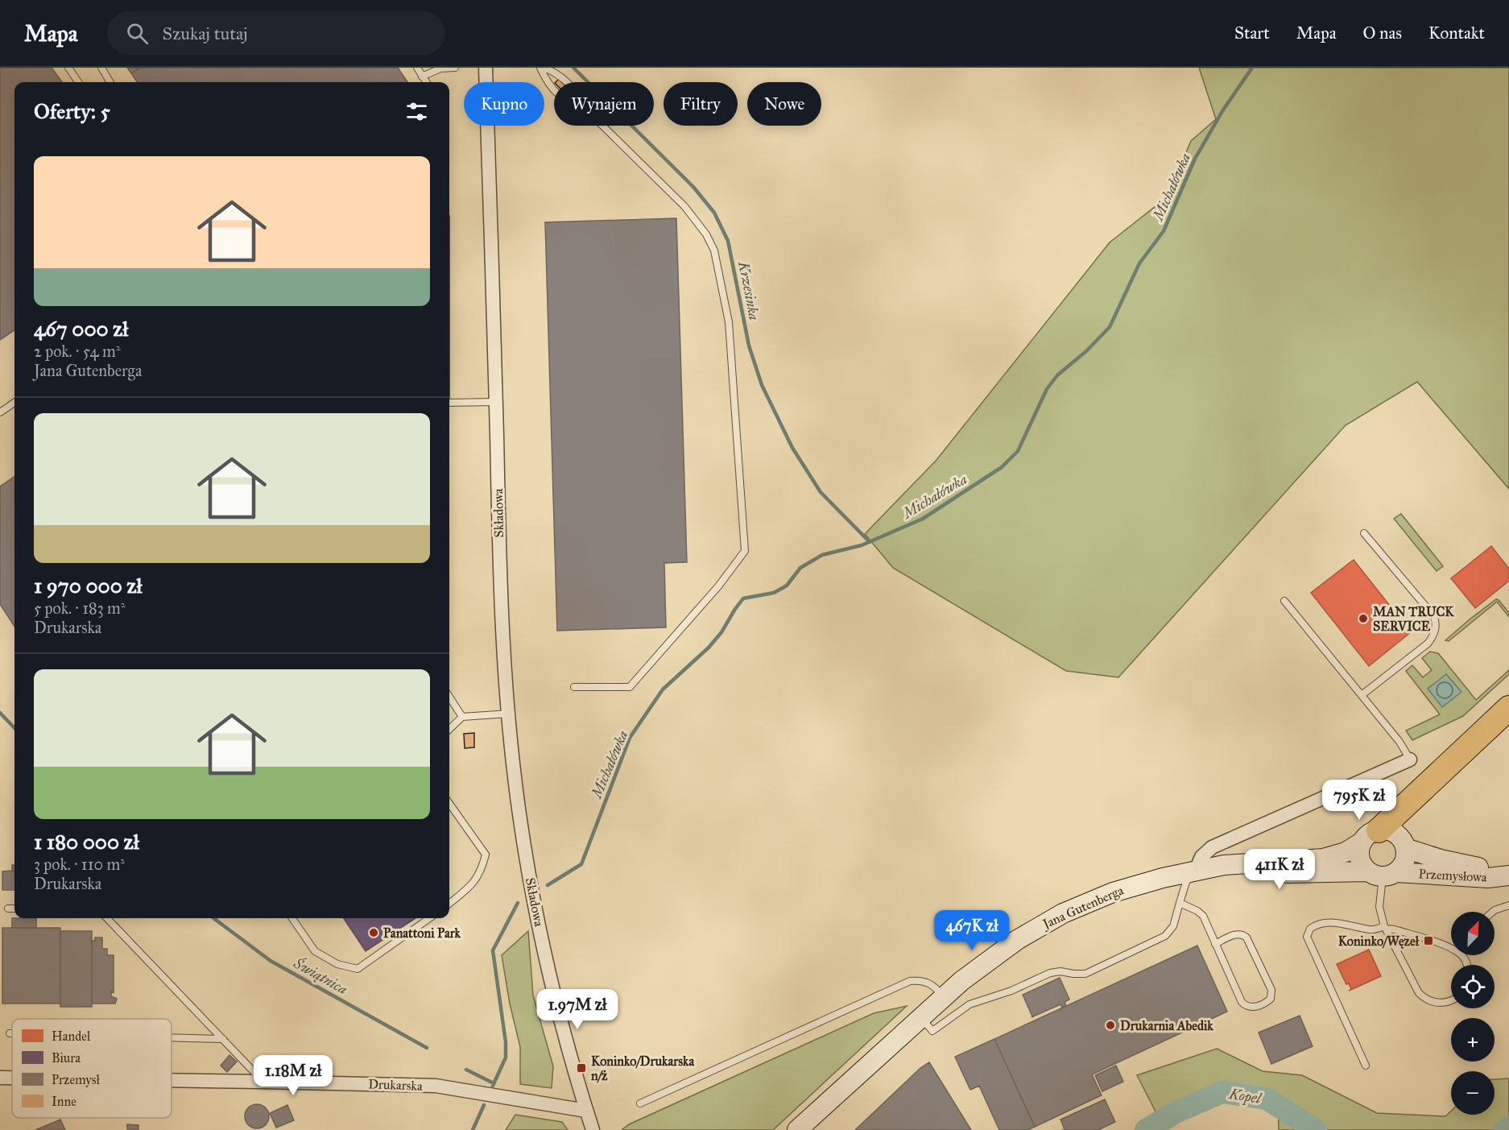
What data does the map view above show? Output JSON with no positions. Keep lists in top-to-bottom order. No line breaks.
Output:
{"streets":{"street":["Składowa","Przemysłowa","Jana Gutenberga","Drukarska"]},"crossings":[["Składowa","Drukarska"],["Przemysłowa","Jana Gutenberga"]],"water":["Michałówka","Krzesinka","Świątnica","Kopel"],"places":{"other":["MAN TRUCK SERVICE","Panattoni Park","Drukarnia Abedik"],"transit":["Koninko/Węzeł","Koninko/Drukarska n/ż"]},"legend":["Handel","Biura","Przemysł","Inne"],"north":"top right","page":{"header":"Mapa","search":"Szukaj tutaj","nav":["Start","Mapa","O nas","Kontakt"],"chip":["Kupno","Wynajem","Filtry","Nowe"],"heading":"Oferty: 5","list":[{"name":"467 000 zł","note":"2 pok. · 54 m² · Jana Gutenberga"},{"name":"1 970 000 zł","note":"5 pok. · 183 m² · Drukarska"},{"name":"1 180 000 zł","note":"3 pok. · 110 m² · Drukarska"}],"price":["795K zł","411K zł","467K zł","1.97M zł","1.18M zł"],"map_buttons":["+","−"]}}
